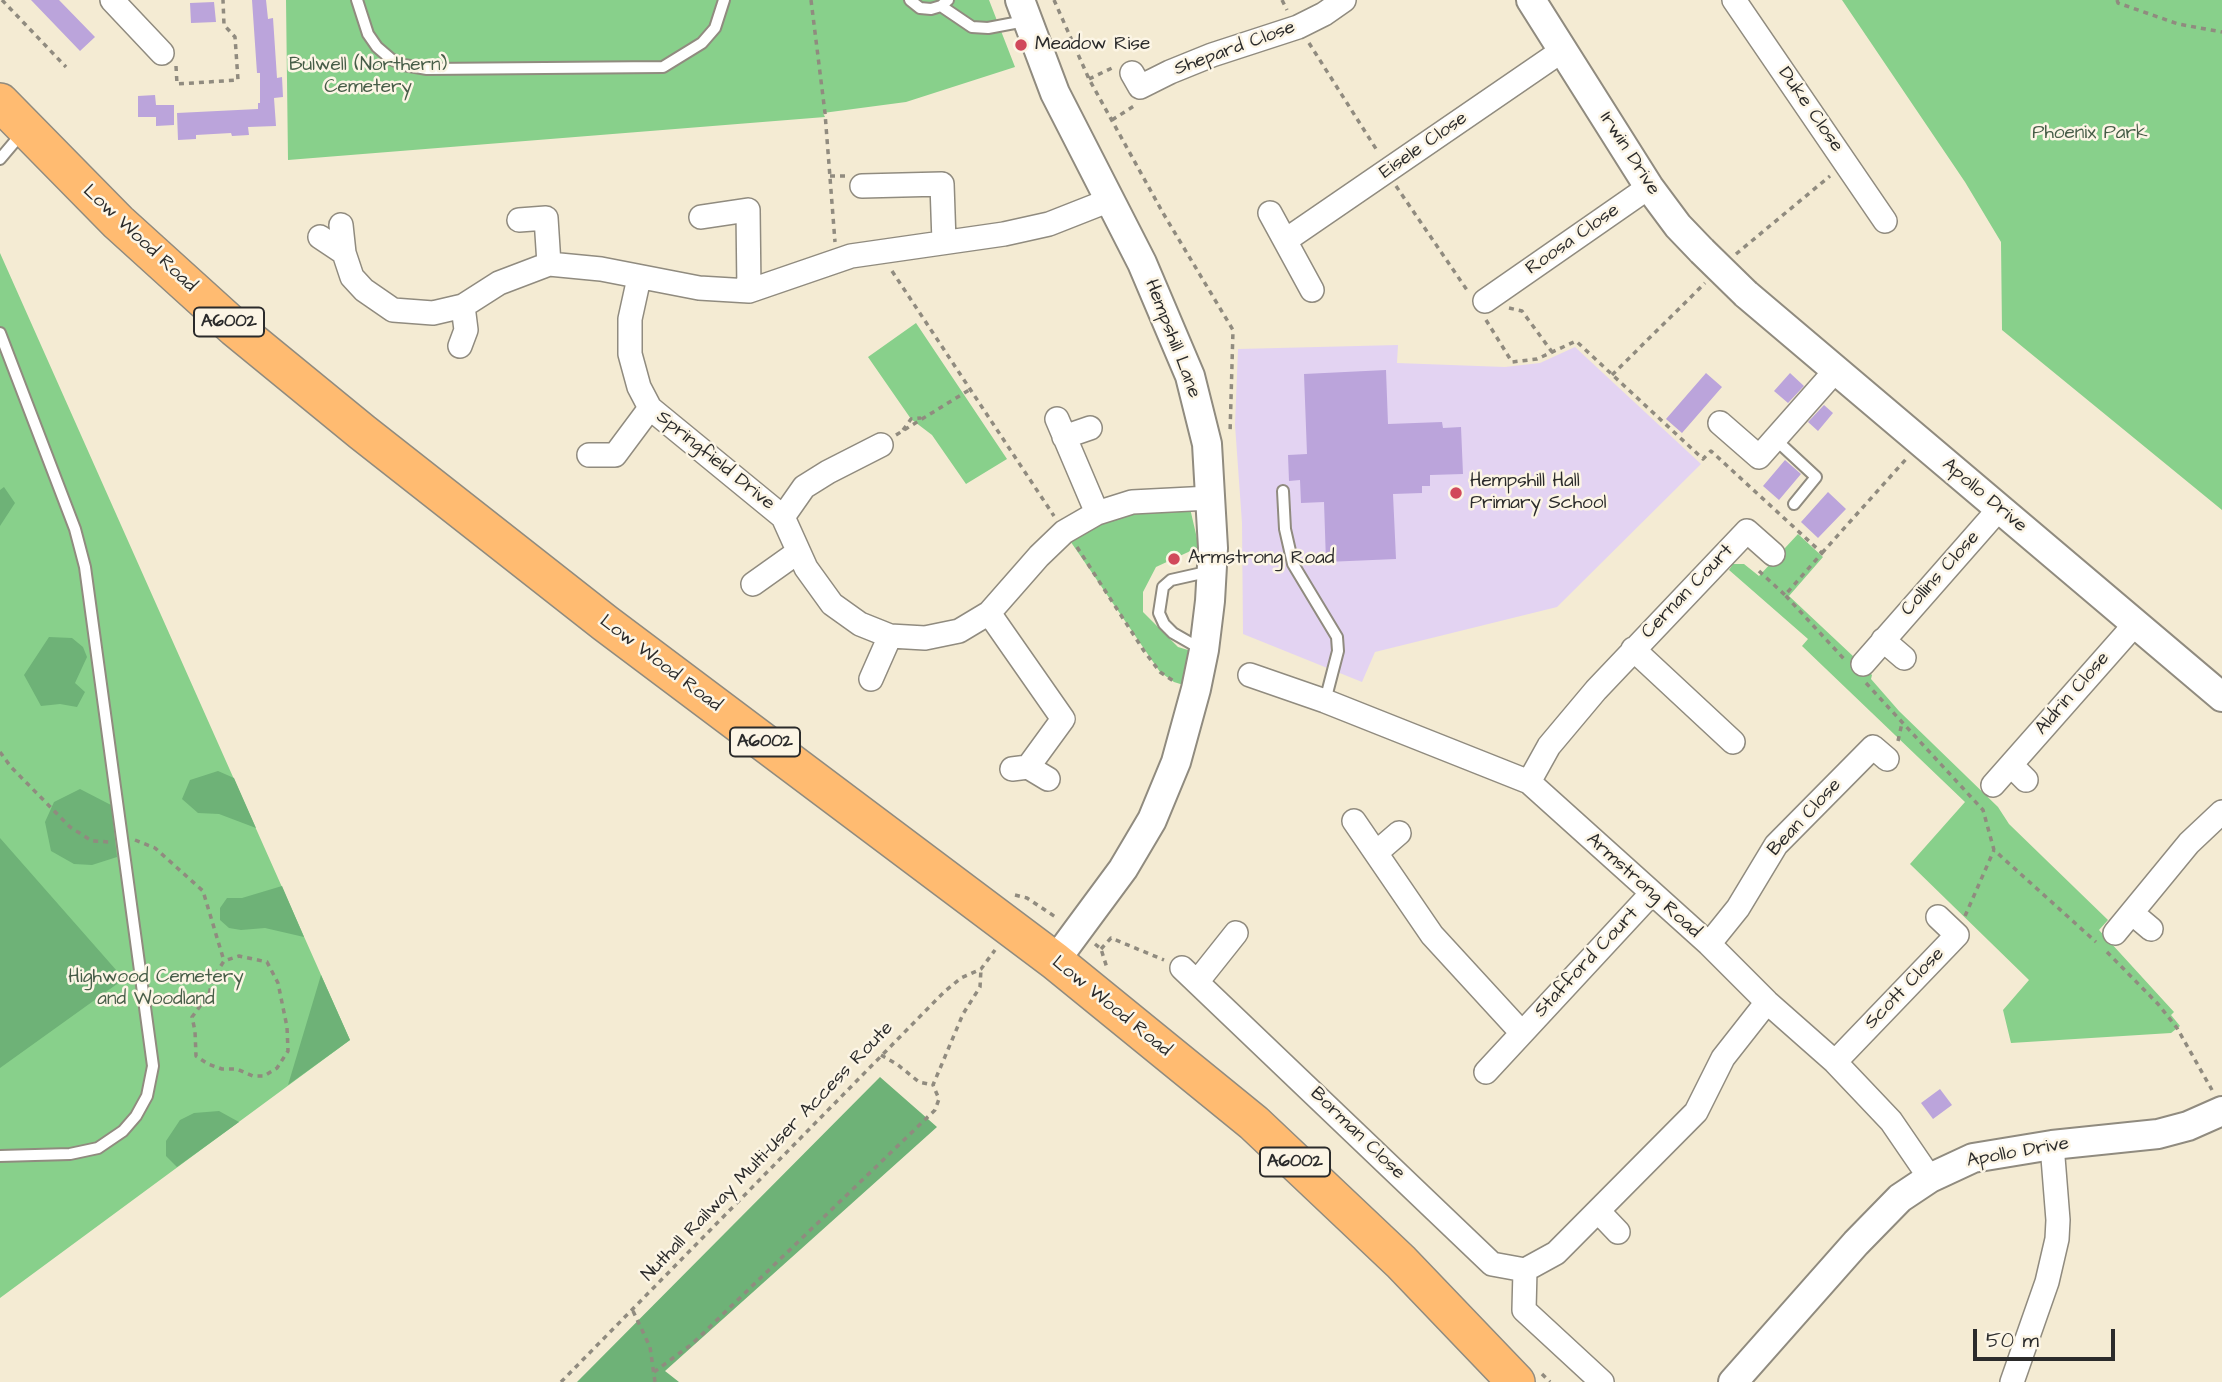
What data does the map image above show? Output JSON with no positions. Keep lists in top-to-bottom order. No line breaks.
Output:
{"streets":{"main road":["Low Wood Road","A6002"],"street":["Shepard Close","Duke Close","Eisele Close","Irwin Drive","Roosa Close","Hempshill Lane","Springfield Drive","Apollo Drive","Collins Close","Cernan Court","Aldrin Close","Bean Close","Armstrong Road","Stafford Court","Scott Close","Borman Close"],"path":["Nuthall Railway Multi-User Access Route"]},"crossings":[["Eisele Close","Irwin Drive"],["Irwin Drive","Roosa Close"],["Irwin Drive","Apollo Drive"],["Low Wood Road","Hempshill Lane"],["Hempshill Lane","Springfield Drive"],["Apollo Drive","Collins Close"],["Apollo Drive","Aldrin Close"],["Apollo Drive","Armstrong Road"],["Cernan Court","Armstrong Road"],["Bean Close","Armstrong Road"],["Armstrong Road","Stafford Court"],["Armstrong Road","Scott Close"]],"parks":["Bulwell (Northern) Cemetery","Phoenix Park","Highwood Cemetery and Woodland"],"places":["Meadow Rise","Hempshill Hall Primary School","Armstrong Road"],"scale_bar":"50 m"}
